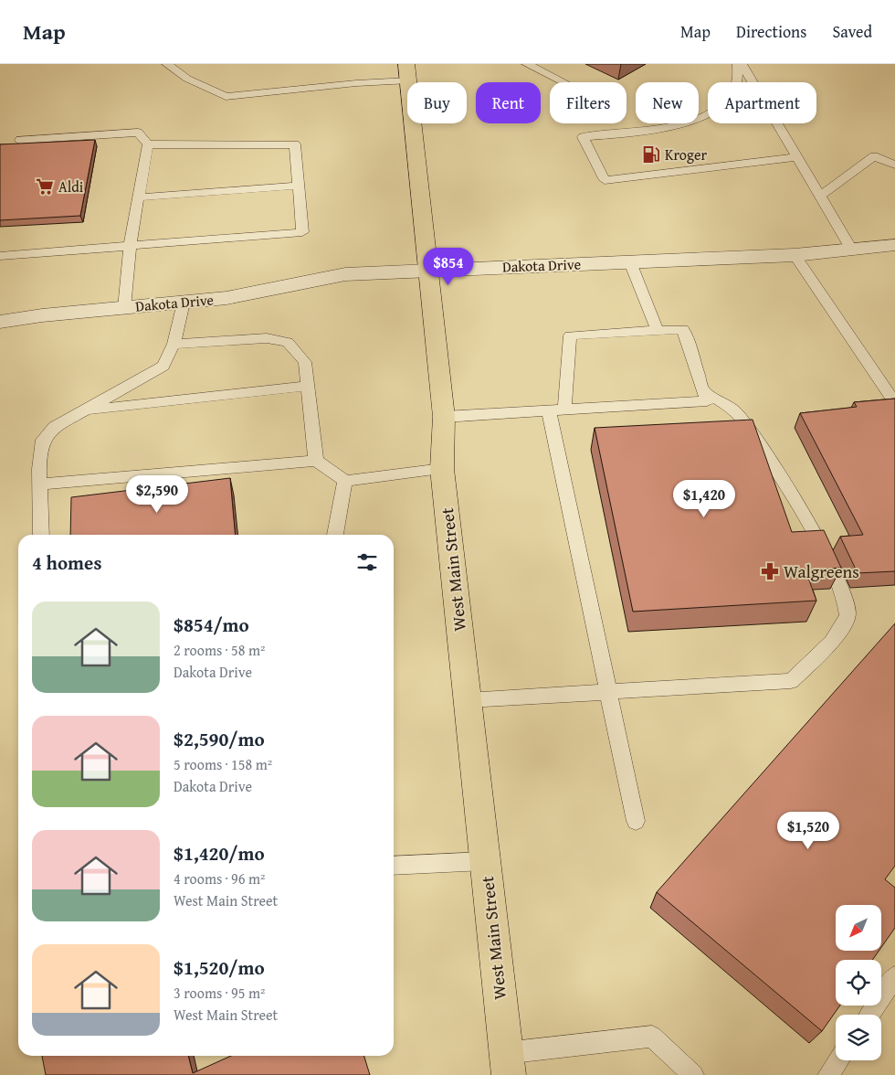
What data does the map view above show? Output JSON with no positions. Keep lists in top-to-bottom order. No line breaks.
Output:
{"streets":{"main road":["West Main Street"],"street":["Dakota Drive"]},"crossings":[["Dakota Drive","West Main Street"]],"places":{"fuel station":["Kroger"],"supermarket":["Aldi"],"pharmacy":["Walgreens"]},"north":"bottom left","page":{"header":"Map","nav":["Map","Directions","Saved"],"chip":["Buy","Rent","Filters","New","Apartment"],"price":["$854","$2,590","$1,420","$1,520"],"heading":"4 homes","list":[{"name":"$854/mo","note":"2 rooms · 58 m² · Dakota Drive"},{"name":"$2,590/mo","note":"5 rooms · 158 m² · Dakota Drive"},{"name":"$1,420/mo","note":"4 rooms · 96 m² · West Main Street"},{"name":"$1,520/mo","note":"3 rooms · 95 m² · West Main Street"}]}}
